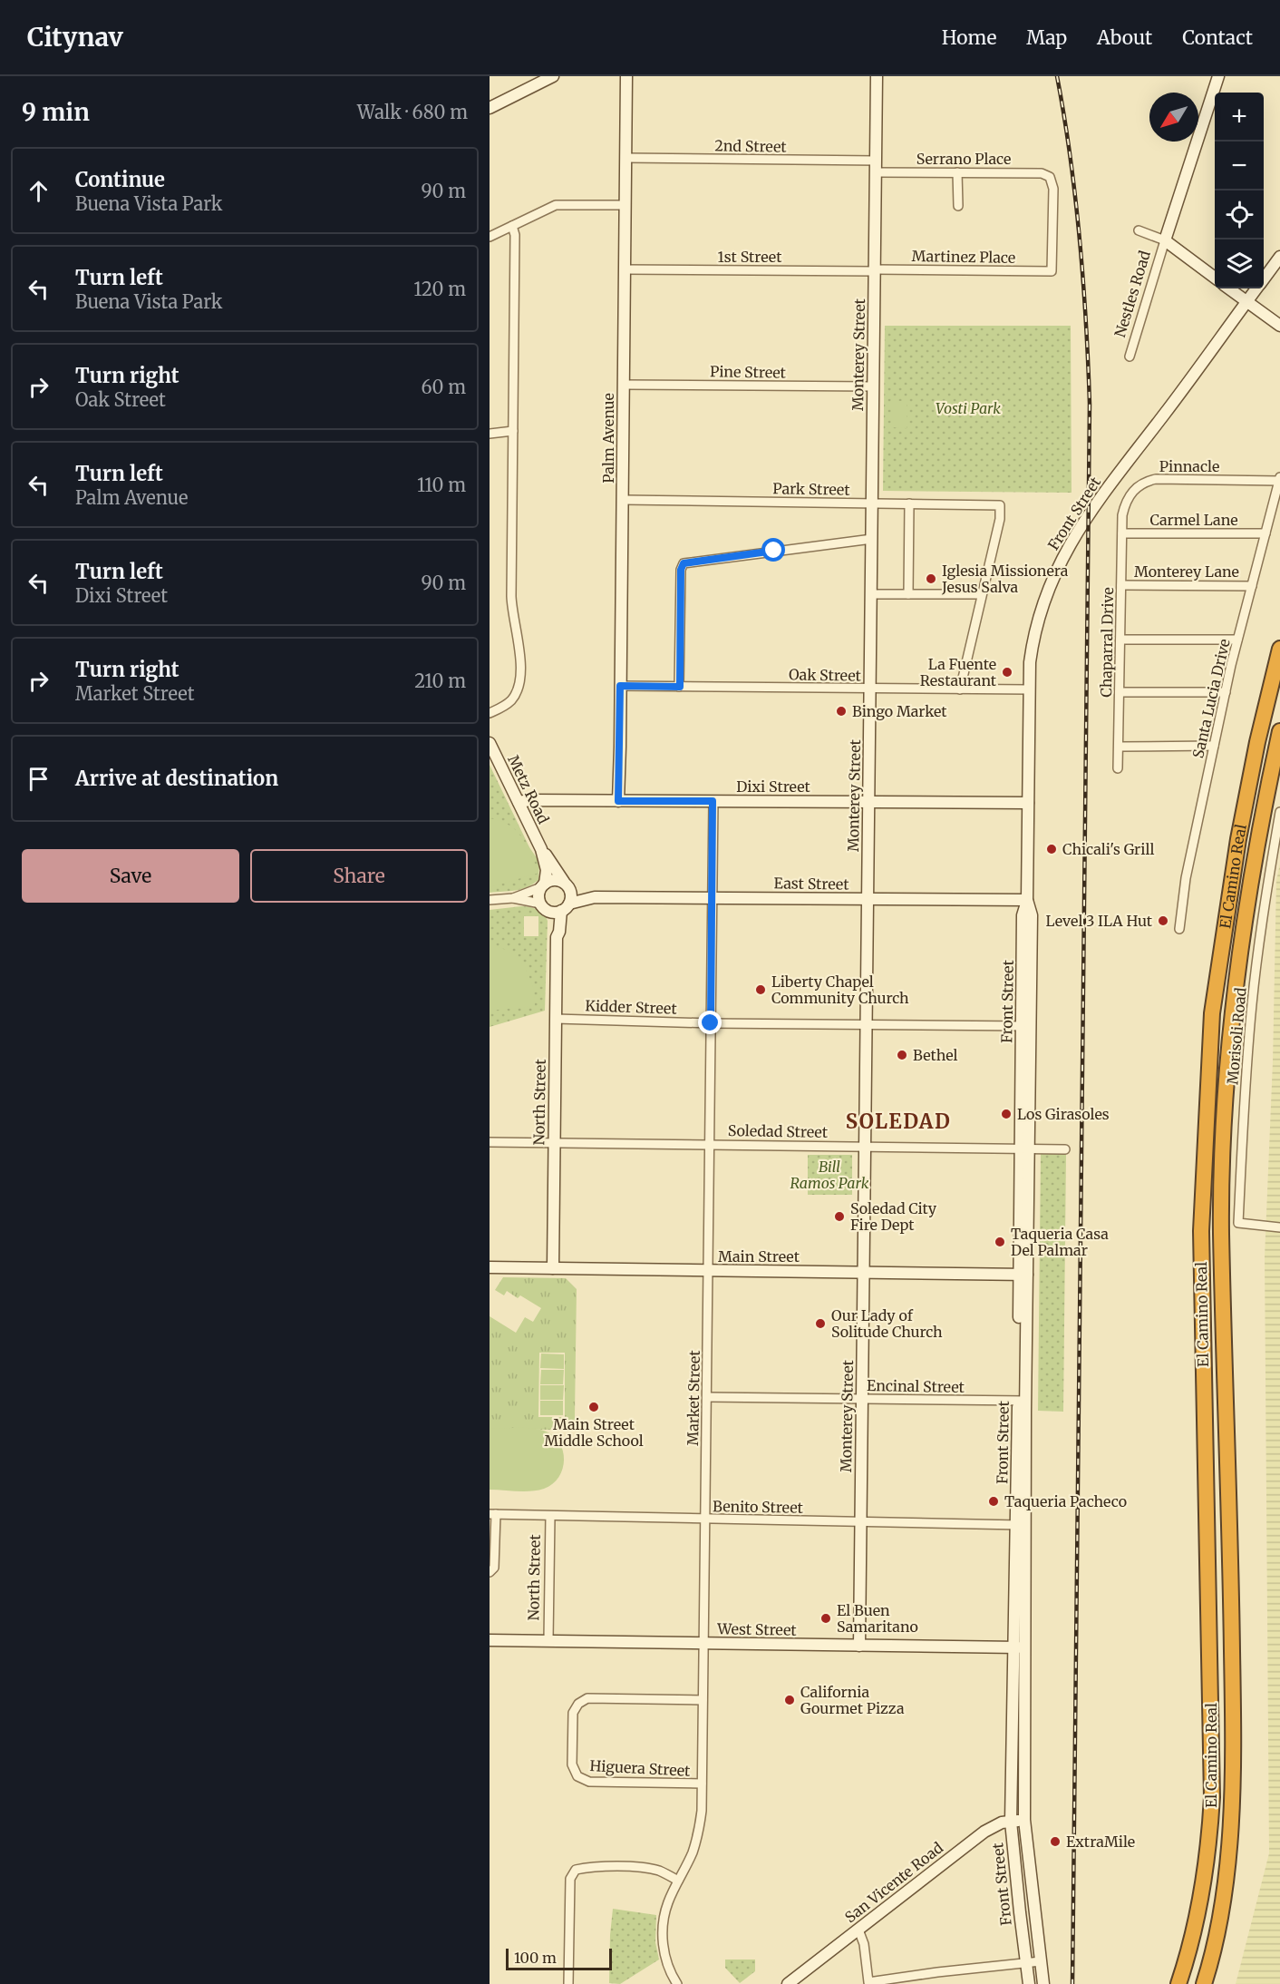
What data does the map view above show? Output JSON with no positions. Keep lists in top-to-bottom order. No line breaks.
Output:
{"streets":{"highway":["El Camino Real"],"street":["2nd Street","Serrano Place","1st Street","Martinez Place","Nestles Road","Monterey Street","Pine Street","Palm Avenue","Pinnacle","Park Street","Front Street","Carmel Lane","Monterey Lane","Chaparral Drive","Oak Street","Santa Lucia Drive","Dixi Street","Metz Road","East Street","Kidder Street","Morisoli Road","North Street","Soledad Street","Main Street","Encinal Street","Market Street","Benito Street","West Street","Higuera Street","San Vicente Road"]},"crossings":[["2nd Street","Serrano Place"],["2nd Street","Monterey Street"],["2nd Street","Palm Avenue"],["Serrano Place","Martinez Place"],["Serrano Place","Monterey Street"],["1st Street","Martinez Place"],["1st Street","Monterey Street"],["1st Street","Palm Avenue"],["Martinez Place","Monterey Street"],["Monterey Street","Pine Street"],["Monterey Street","Park Street"],["Monterey Street","Oak Street"],["Monterey Street","Dixi Street"],["Monterey Street","East Street"],["Monterey Street","Kidder Street"],["Monterey Street","Soledad Street"],["Monterey Street","Main Street"],["Monterey Street","Encinal Street"],["Monterey Street","Benito Street"],["Monterey Street","West Street"],["Pine Street","Palm Avenue"],["Palm Avenue","Park Street"],["Palm Avenue","Oak Street"],["Palm Avenue","Dixi Street"],["Pinnacle","Chaparral Drive"],["Pinnacle","Santa Lucia Drive"],["Front Street","Oak Street"],["Front Street","Dixi Street"],["Front Street","East Street"],["Front Street","Kidder Street"],["Front Street","Soledad Street"],["Front Street","Main Street"],["Front Street","Encinal Street"],["Front Street","Benito Street"],["Front Street","West Street"],["Front Street","San Vicente Road"],["Carmel Lane","Chaparral Drive"],["Carmel Lane","Santa Lucia Drive"],["Monterey Lane","Chaparral Drive"],["Monterey Lane","Santa Lucia Drive"],["Dixi Street","Metz Road"],["Dixi Street","Market Street"],["Metz Road","East Street"],["Metz Road","North Street"],["East Street","North Street"],["East Street","Market Street"],["Kidder Street","North Street"],["Kidder Street","Market Street"],["North Street","Soledad Street"],["North Street","Main Street"],["North Street","Benito Street"],["North Street","West Street"],["Soledad Street","Market Street"],["Main Street","Market Street"],["Encinal Street","Market Street"],["Market Street","Benito Street"],["Market Street","West Street"],["Market Street","Higuera Street"]],"districts":["SOLEDAD"],"parks":["Vosti Park","Bill Ramos Park"],"places":["Iglesia Missionera Jesus Salva","La Fuente Restaurant","Bingo Market","Chicali's Grill","Level 3 ILA Hut","Liberty Chapel Community Church","Bethel","Los Girasoles","Soledad City Fire Dept","Taqueria Casa Del Palmar","Our Lady of Solitude Church","Main Street Middle School","Taqueria Pacheco","El Buen Samaritano","California Gourmet Pizza","ExtraMile"],"scale_bar":"100 m","north":"bottom left","page":{"header":"Citynav","nav":["Home","Map","About","Contact"],"heading":["9 min","Walk · 680 m"],"map_buttons":["+","−"],"list":[["Continue","Buena Vista Park","90 m"],["Turn left","Buena Vista Park","120 m"],["Turn right","Oak Street","60 m"],["Turn left","Palm Avenue","110 m"],["Turn left","Dixi Street","90 m"],["Turn right","Market Street","210 m"],"Arrive at destination"],"buttons":["Save","Share"],"scale":"100 m"}}
